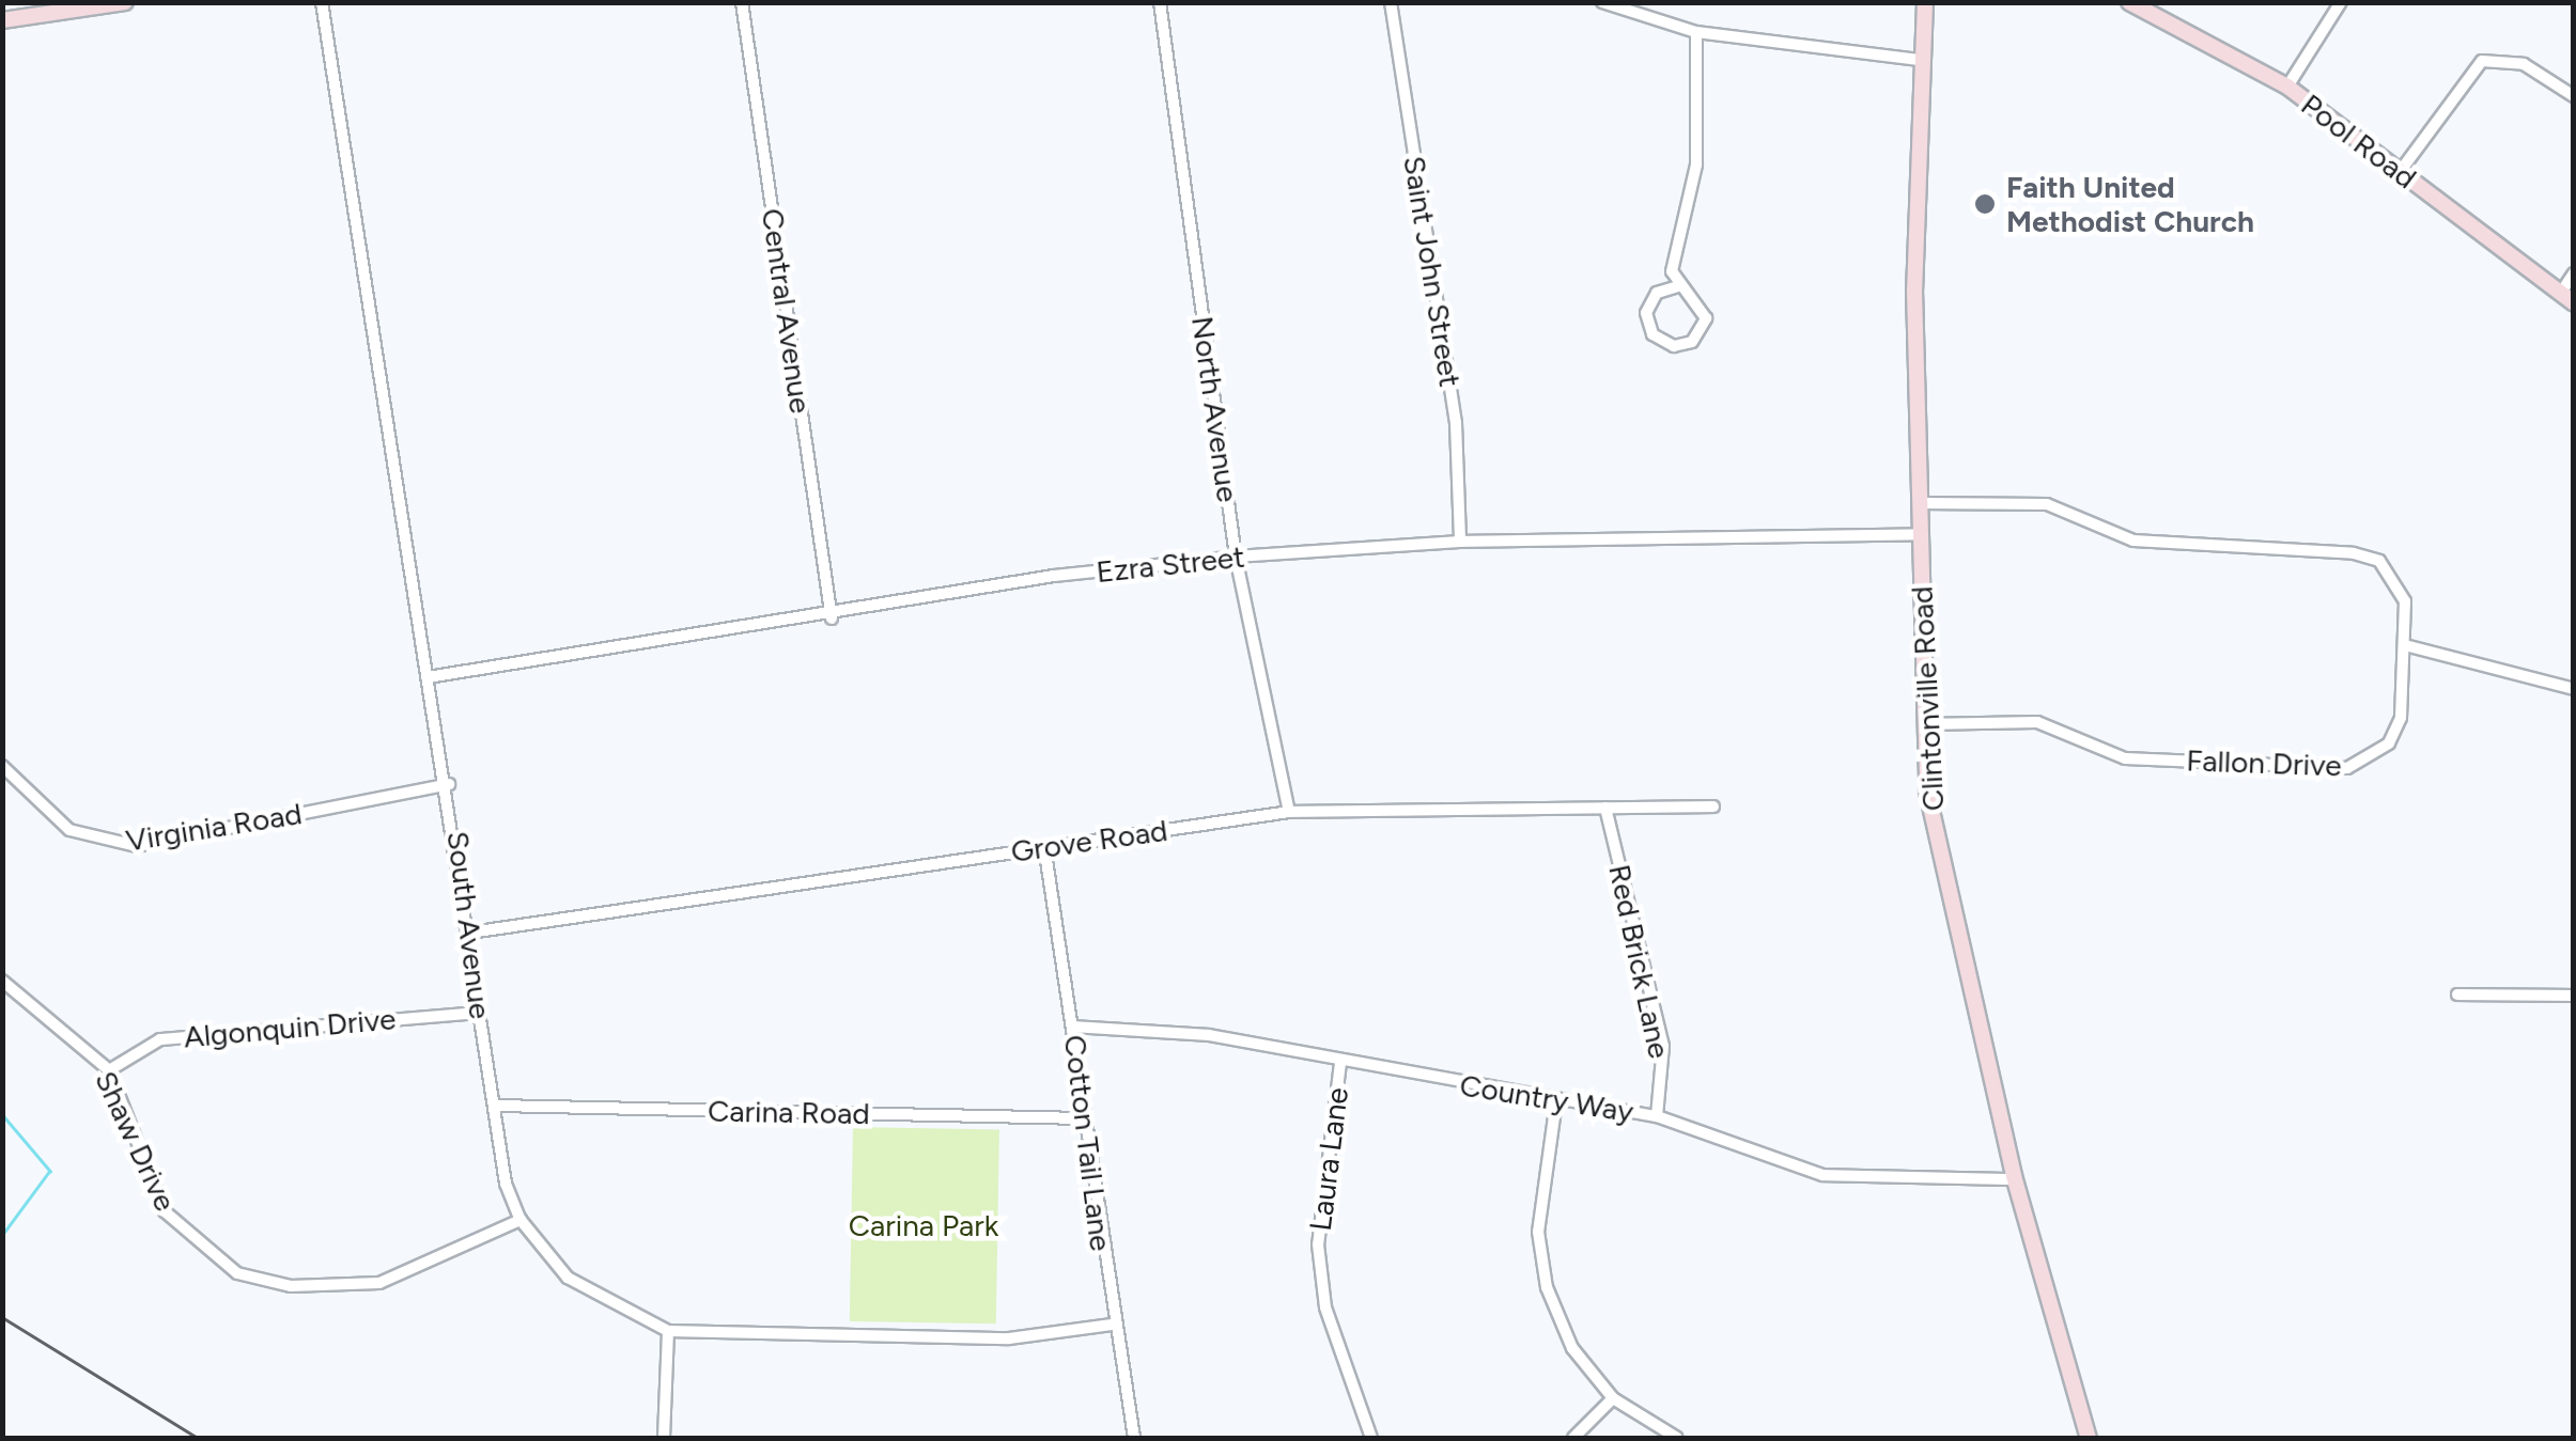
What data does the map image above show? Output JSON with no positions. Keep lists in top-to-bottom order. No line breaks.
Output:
{"streets":{"main road":["Pool Road","Clintonville Road"],"street":["Saint John Street","Central Avenue","North Avenue","Ezra Street","Fallon Drive","Virginia Road","Grove Road","South Avenue","Red Brick Lane","Algonquin Drive","Country Way","Carina Road","Shaw Drive","Cotton Tail Lane","Laura Lane"]},"crossings":[["Saint John Street","Ezra Street"],["Central Avenue","Ezra Street"],["North Avenue","Ezra Street"],["North Avenue","Grove Road"],["Ezra Street","Clintonville Road"],["Ezra Street","South Avenue"],["Clintonville Road","Fallon Drive"],["Clintonville Road","Country Way"],["Virginia Road","South Avenue"],["Grove Road","South Avenue"],["Grove Road","Red Brick Lane"],["Grove Road","Cotton Tail Lane"],["South Avenue","Algonquin Drive"],["South Avenue","Carina Road"],["South Avenue","Shaw Drive"],["South Avenue","Cotton Tail Lane"],["Red Brick Lane","Country Way"],["Algonquin Drive","Shaw Drive"],["Country Way","Cotton Tail Lane"],["Country Way","Laura Lane"],["Carina Road","Cotton Tail Lane"]],"parks":["Carina Park"],"places":["Faith United Methodist Church"]}
